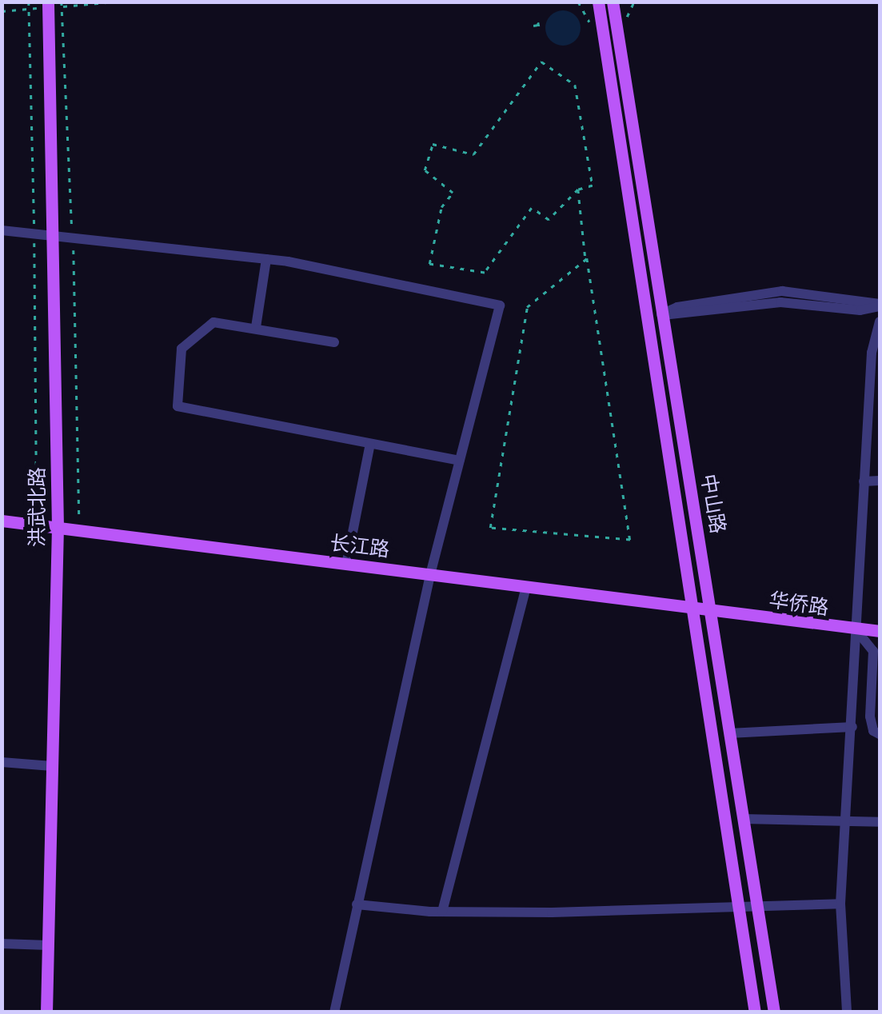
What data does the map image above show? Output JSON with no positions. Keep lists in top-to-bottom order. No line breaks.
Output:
{"streets":{"main road":["中山路","洪武北路","长江路","华侨路"]},"crossings":[["中山路","长江路"],["中山路","华侨路"],["洪武北路","长江路"],["长江路","华侨路"]]}
